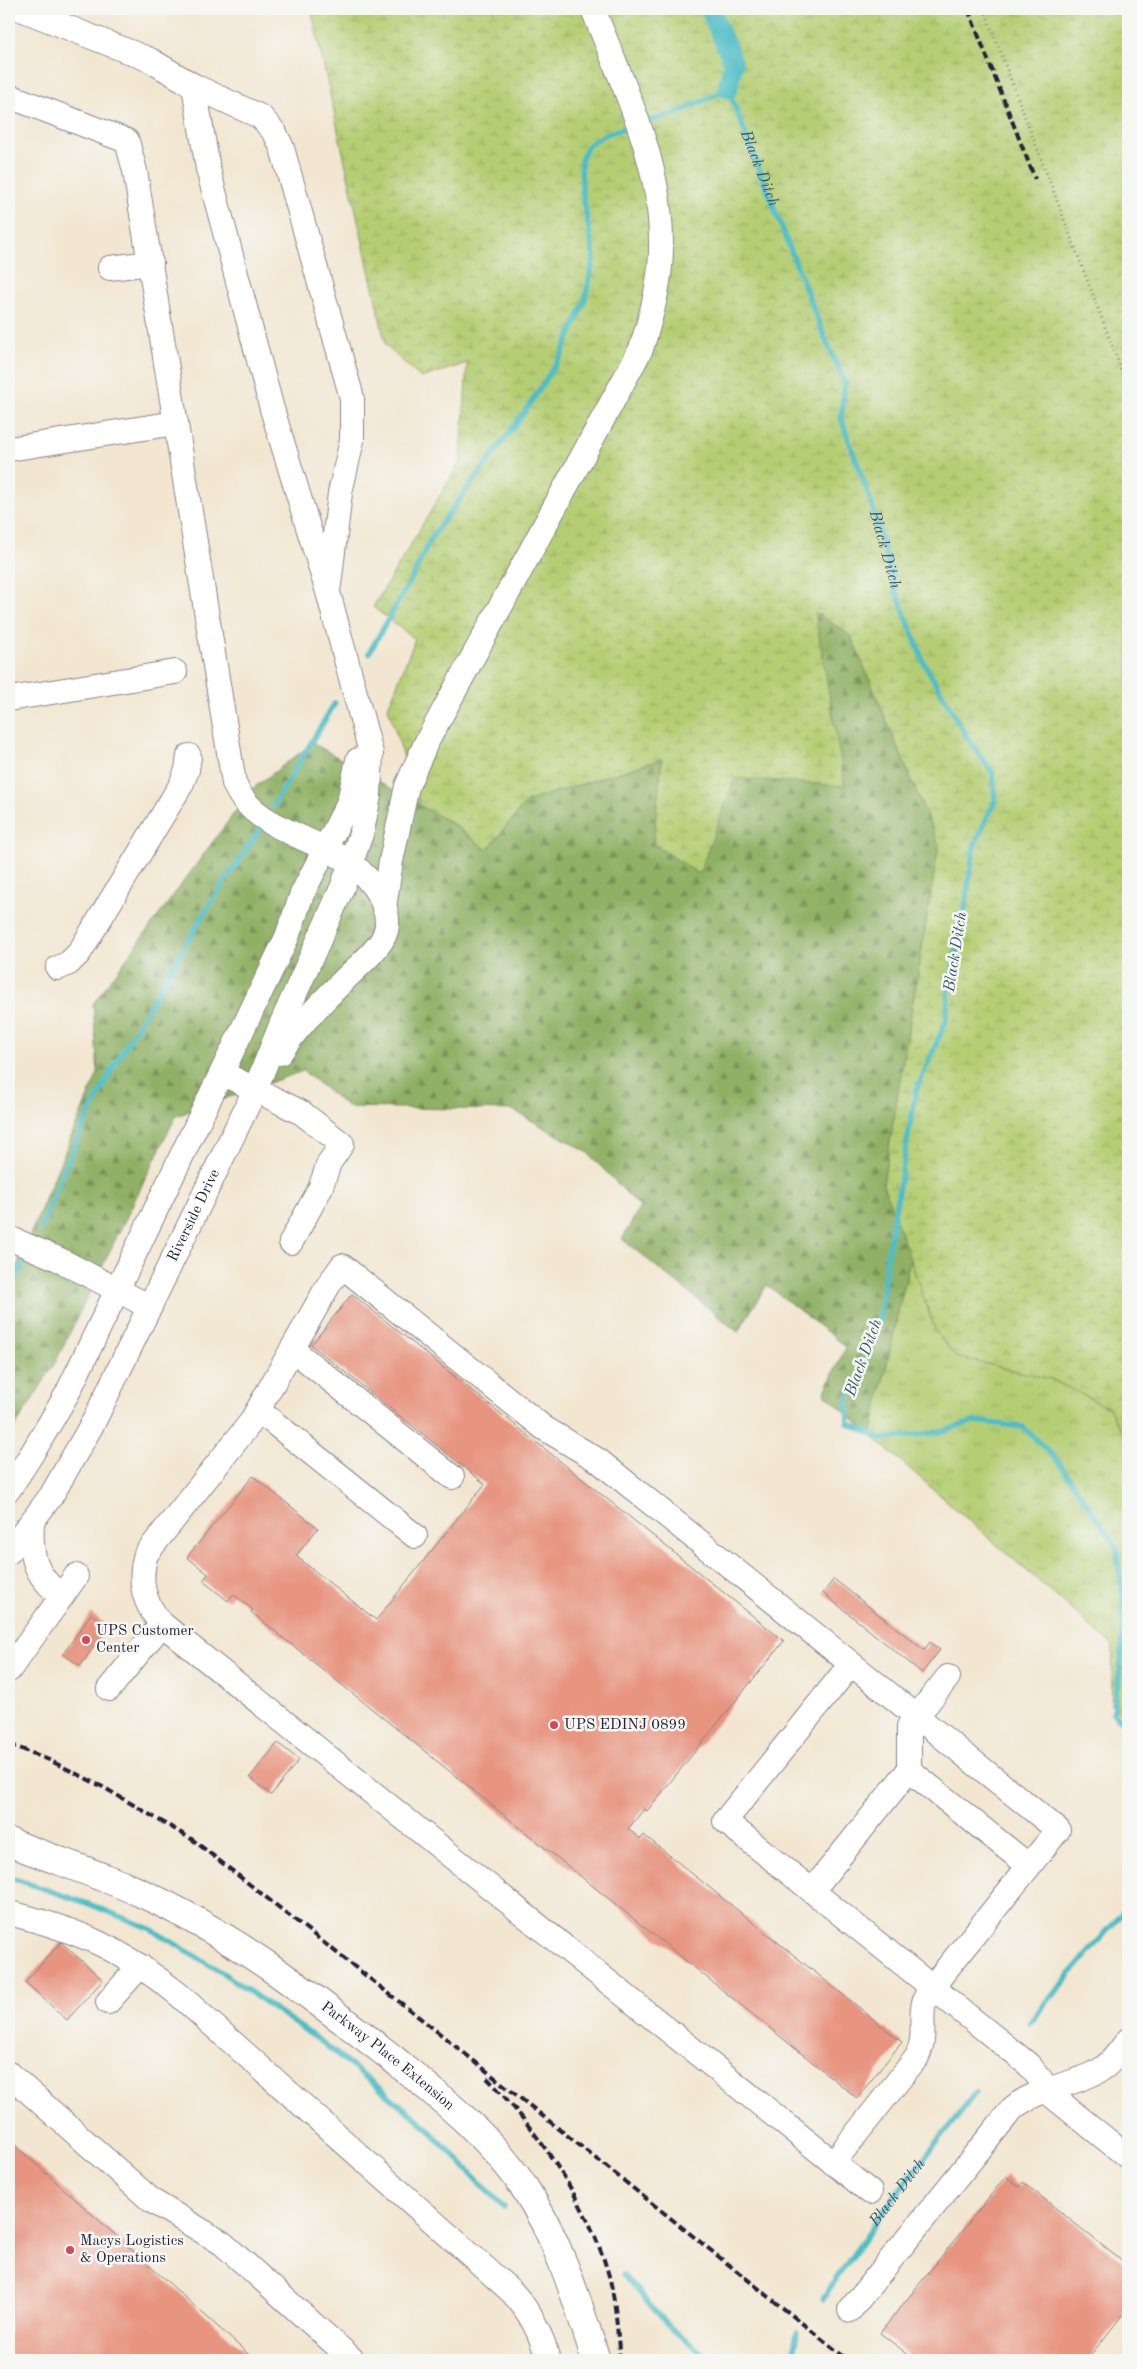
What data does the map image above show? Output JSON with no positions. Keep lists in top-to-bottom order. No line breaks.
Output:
{"streets":{"main road":["Parkway Place Extension"],"street":["Riverside Drive"]},"water":["Black Ditch"],"places":["UPS Customer Center","UPS EDINJ 0899","Macys Logistics & Operations"]}
